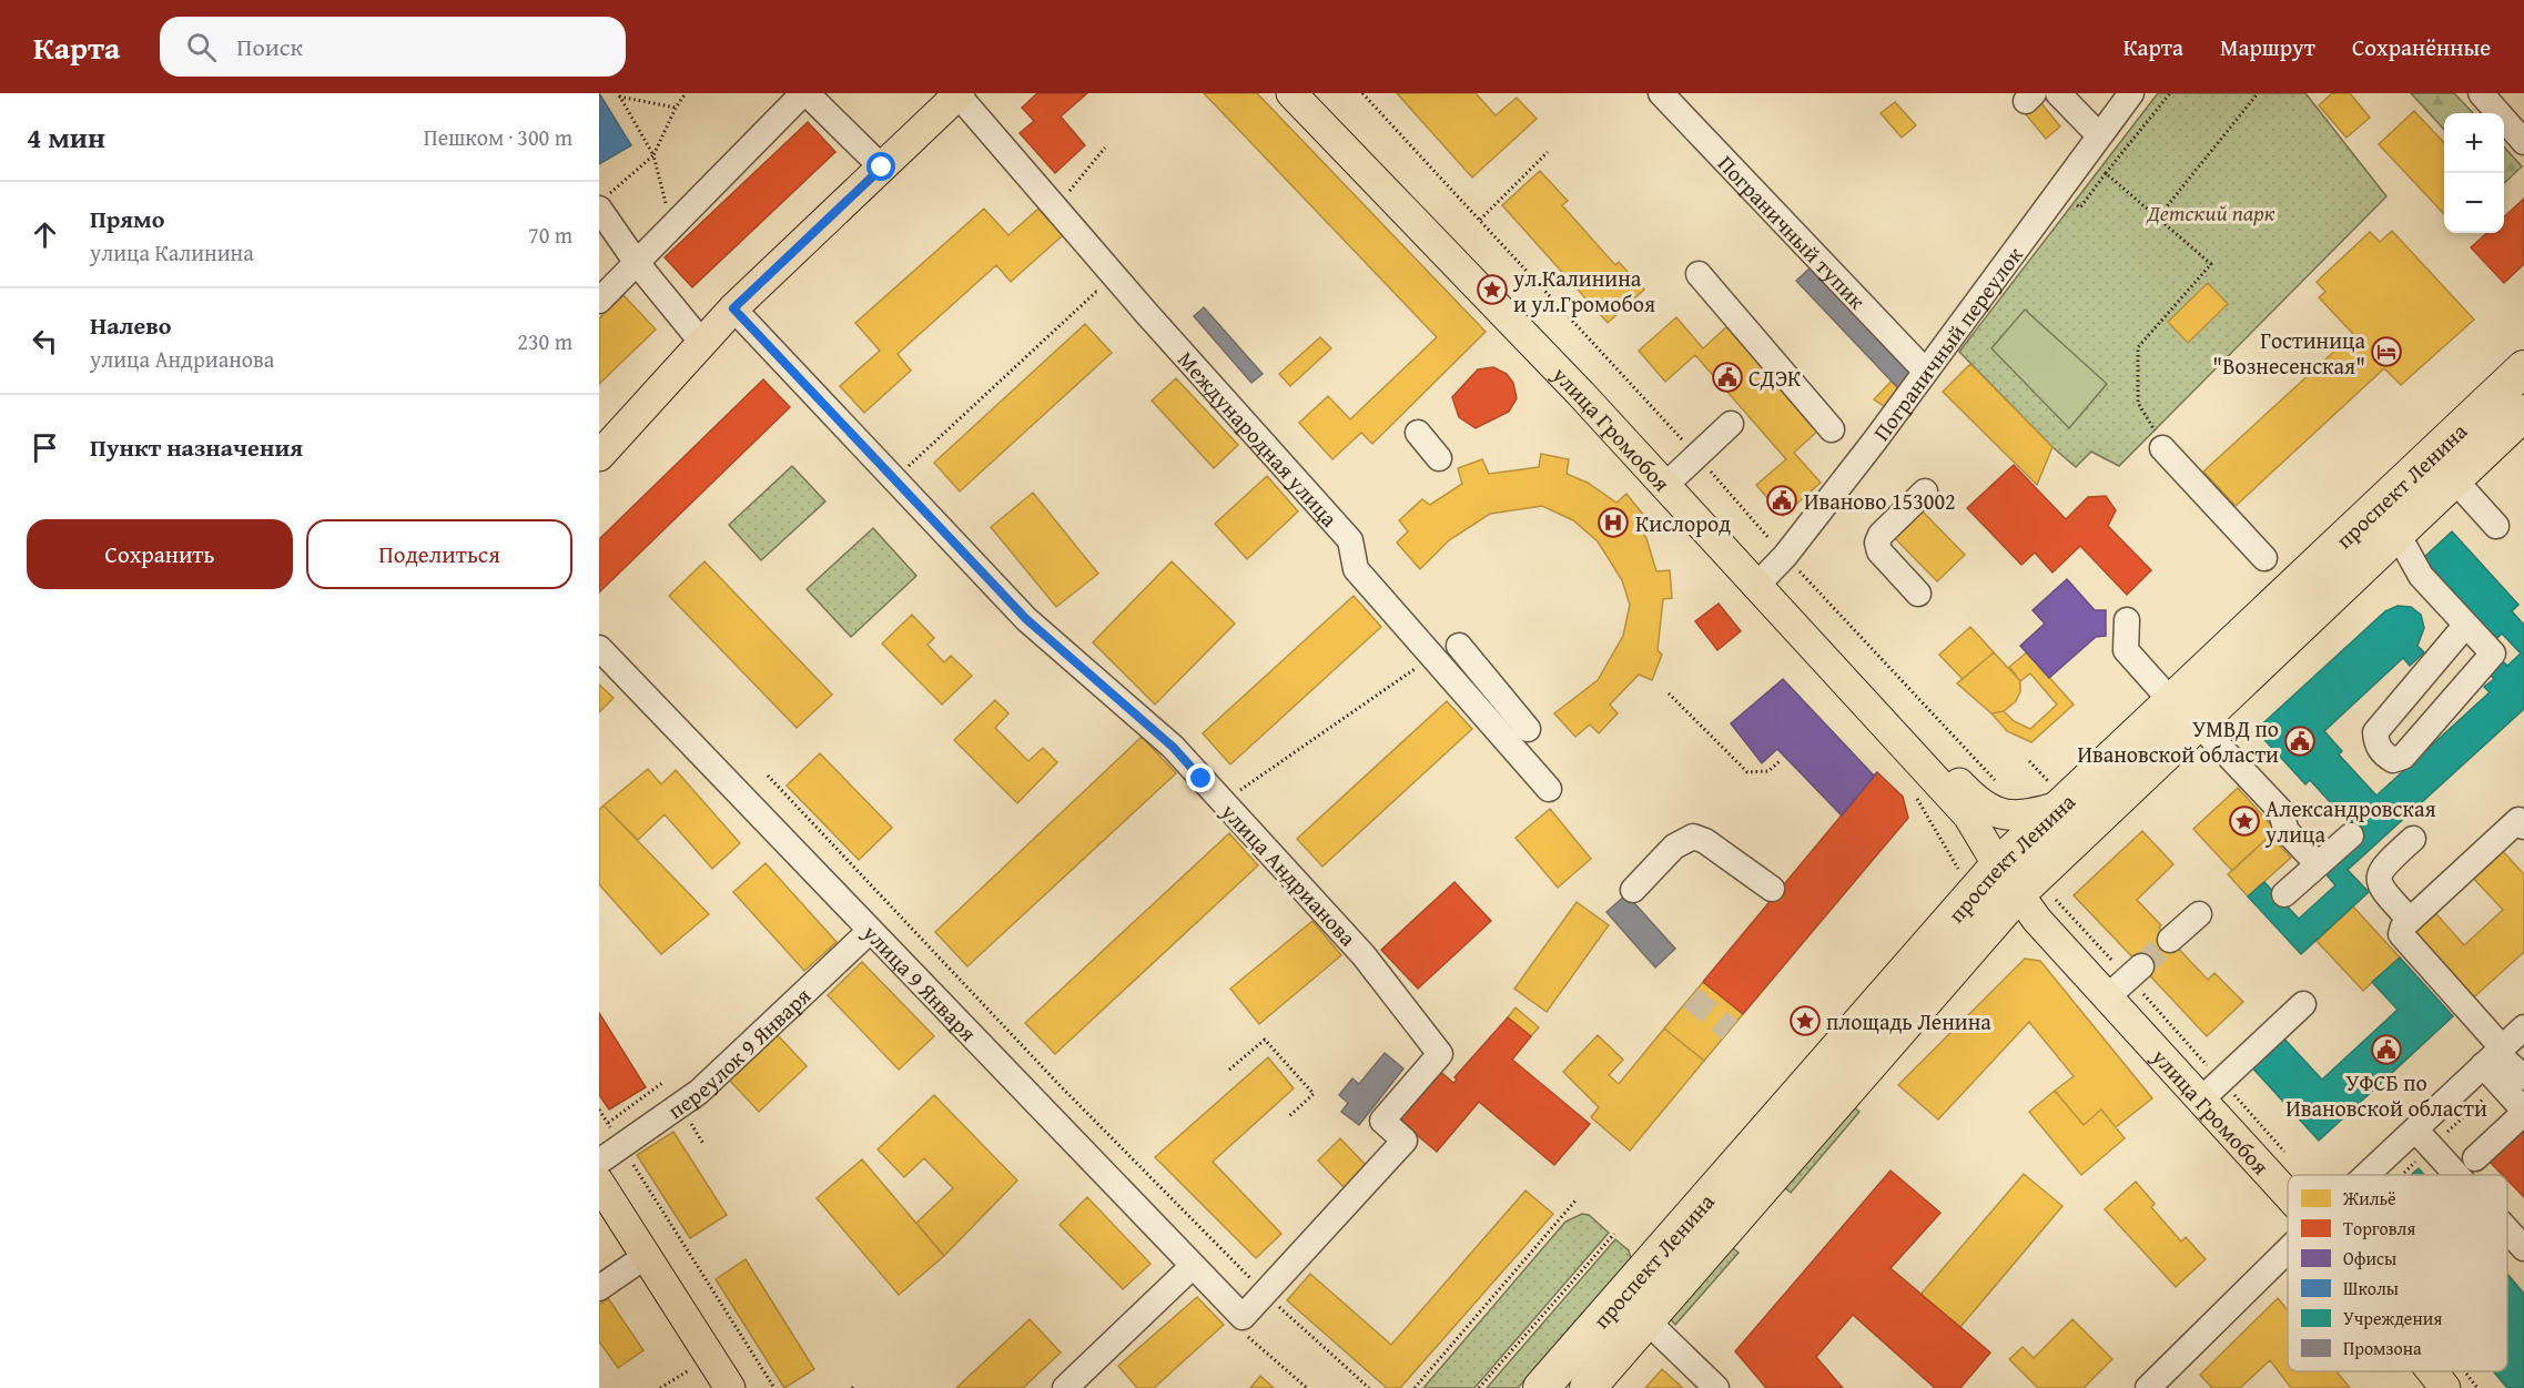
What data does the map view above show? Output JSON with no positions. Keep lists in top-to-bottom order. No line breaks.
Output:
{"streets":{"highway":["проспект Ленина"],"main road":["улица Громобоя"],"street":["Пограничный тупик","Пограничный переулок","Международная улица","улица Андрианова","улица 9 Января","переулок 9 Января"]},"crossings":[["Пограничный тупик","Пограничный переулок"],["Пограничный переулок","улица Громобоя"],["улица Громобоя","проспект Ленина"],["улица Андрианова","улица 9 Января"],["улица 9 Января","переулок 9 Января"]],"parks":["Детский парк"],"places":{"place":["ул.Калинина и ул.Громобоя","Александровская улица","площадь Ленина"],"hotel":["Гостиница \"Вознесенская\""],"public building":["СДЭК","Иваново 153002","УМВД по Ивановской области","УФСБ по Ивановской области"],"hospital":["Кислород"]},"legend":["Жильё","Торговля","Офисы","Школы","Учреждения","Промзона"],"page":{"header":"Карта","search":"Поиск","nav":["Карта","Маршрут","Сохранённые"],"heading":["4 мин","Пешком · 300 m"],"map_buttons":["+","−"],"list":[["Прямо","улица Калинина","70 m"],["Налево","улица Андрианова","230 m"],"Пункт назначения"],"buttons":["Сохранить","Поделиться"]}}
